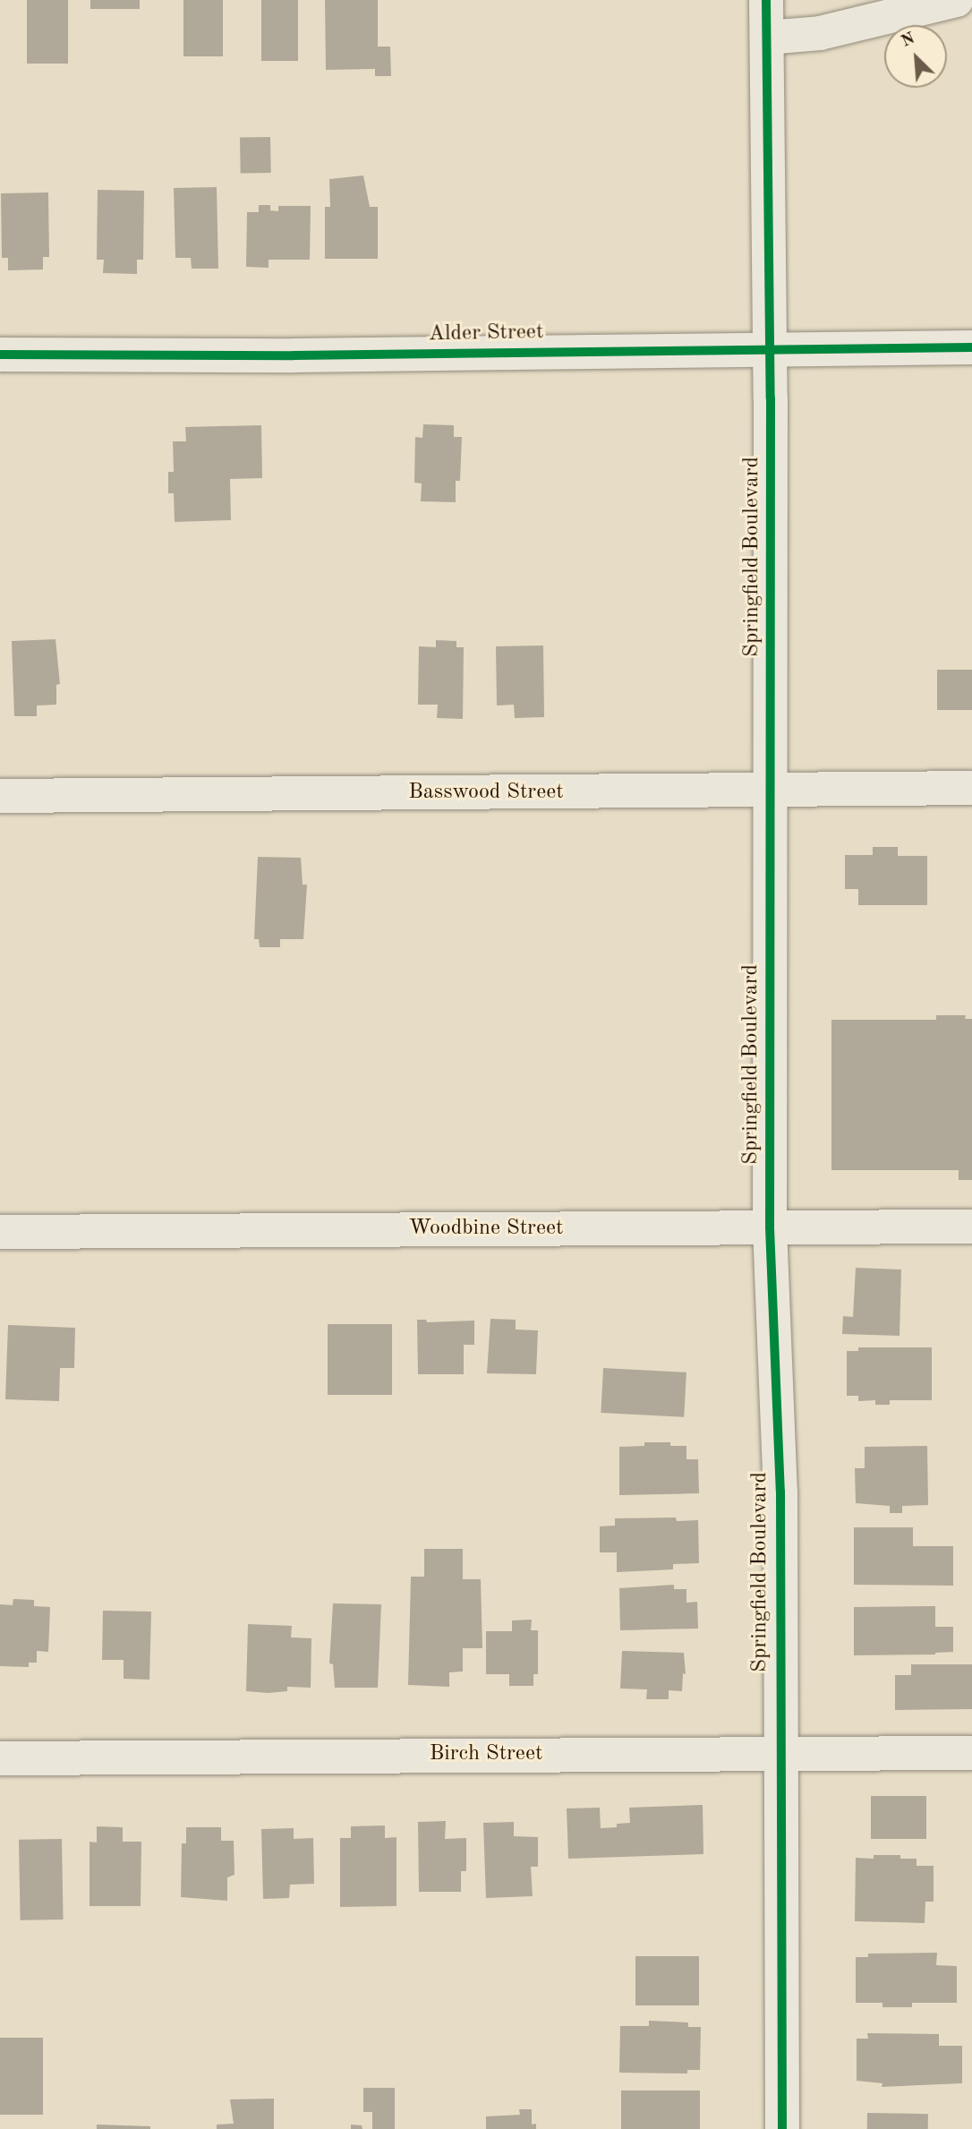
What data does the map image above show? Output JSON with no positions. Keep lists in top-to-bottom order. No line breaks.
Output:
{"streets":{"street":["Alder Street","Springfield Boulevard","Basswood Street","Woodbine Street","Birch Street"]},"crossings":[["Alder Street","Springfield Boulevard"],["Springfield Boulevard","Basswood Street"],["Springfield Boulevard","Woodbine Street"],["Springfield Boulevard","Birch Street"]],"north":"top left"}
